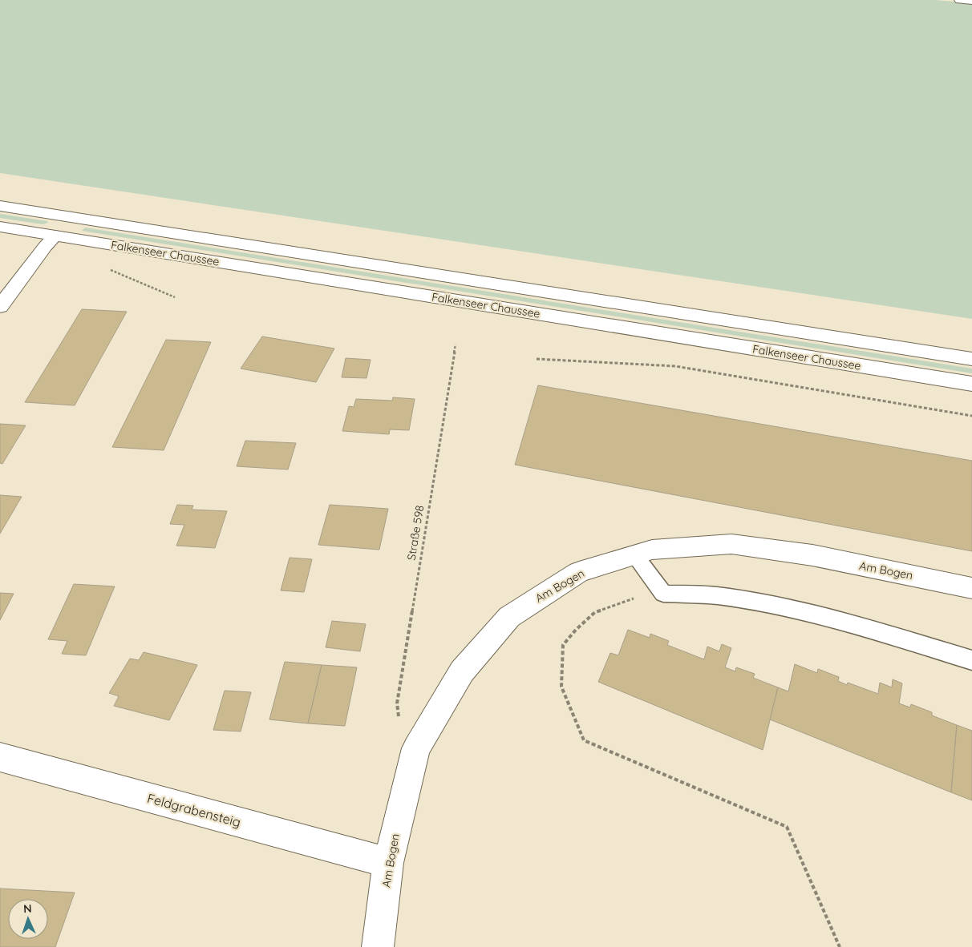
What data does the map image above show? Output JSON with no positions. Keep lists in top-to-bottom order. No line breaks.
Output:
{"streets":{"main road":["Falkenseer Chaussee","Am Bogen","Feldgrabensteig"],"path":["Straße 598"]},"crossings":[["Am Bogen","Feldgrabensteig"]],"north":"top"}
